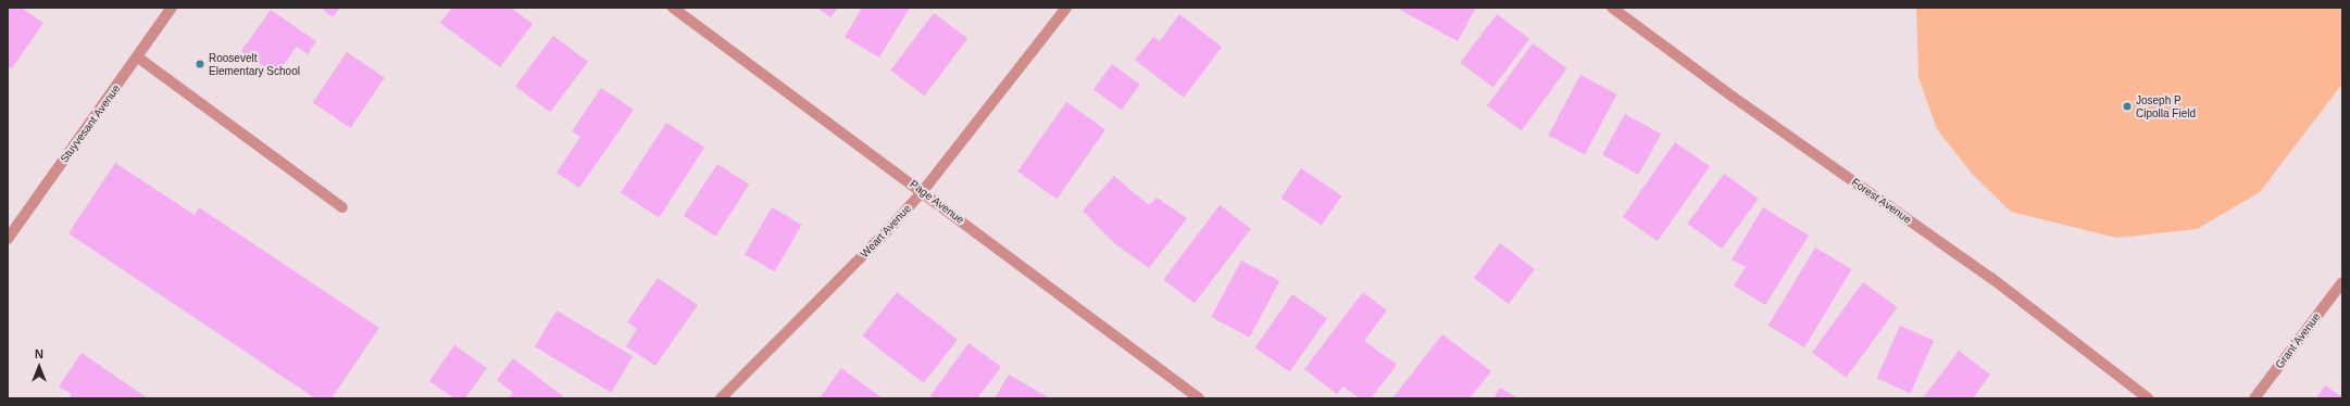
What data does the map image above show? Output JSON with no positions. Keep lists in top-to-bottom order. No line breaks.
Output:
{"streets":{"street":["Stuyvesant Avenue","Forest Avenue","Page Avenue","Weart Avenue","Grant Avenue"]},"crossings":[["Page Avenue","Weart Avenue"]],"places":["Roosevelt Elementary School","Joseph P Cipolla Field"],"north":"top"}
